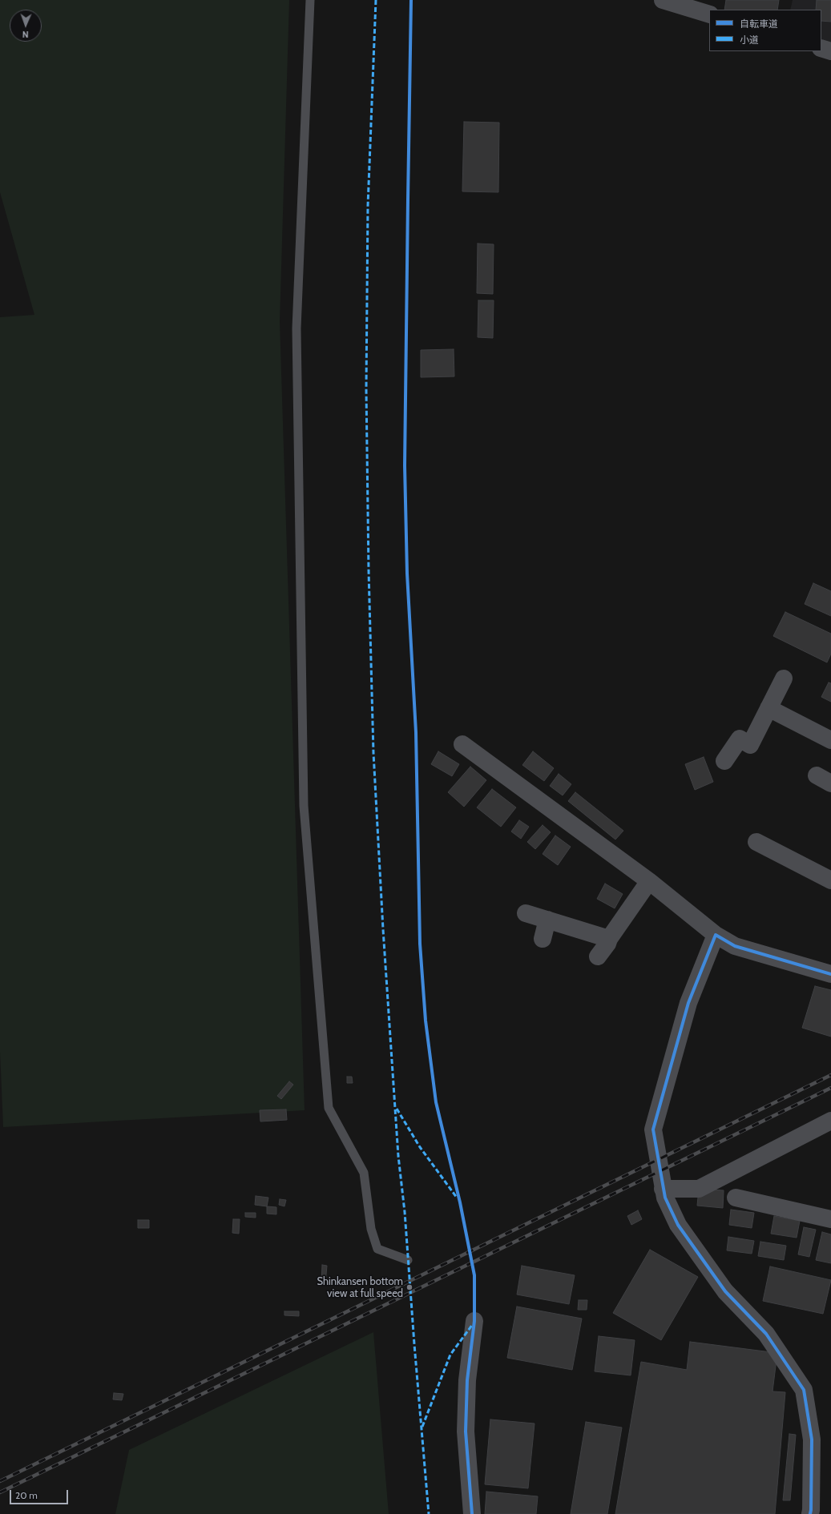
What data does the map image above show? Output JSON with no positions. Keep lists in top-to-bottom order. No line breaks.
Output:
{"places":["Shinkansen bottom view at full speed"],"legend":["自転車道","小道"],"scale_bar":"20 m","north":"bottom"}
